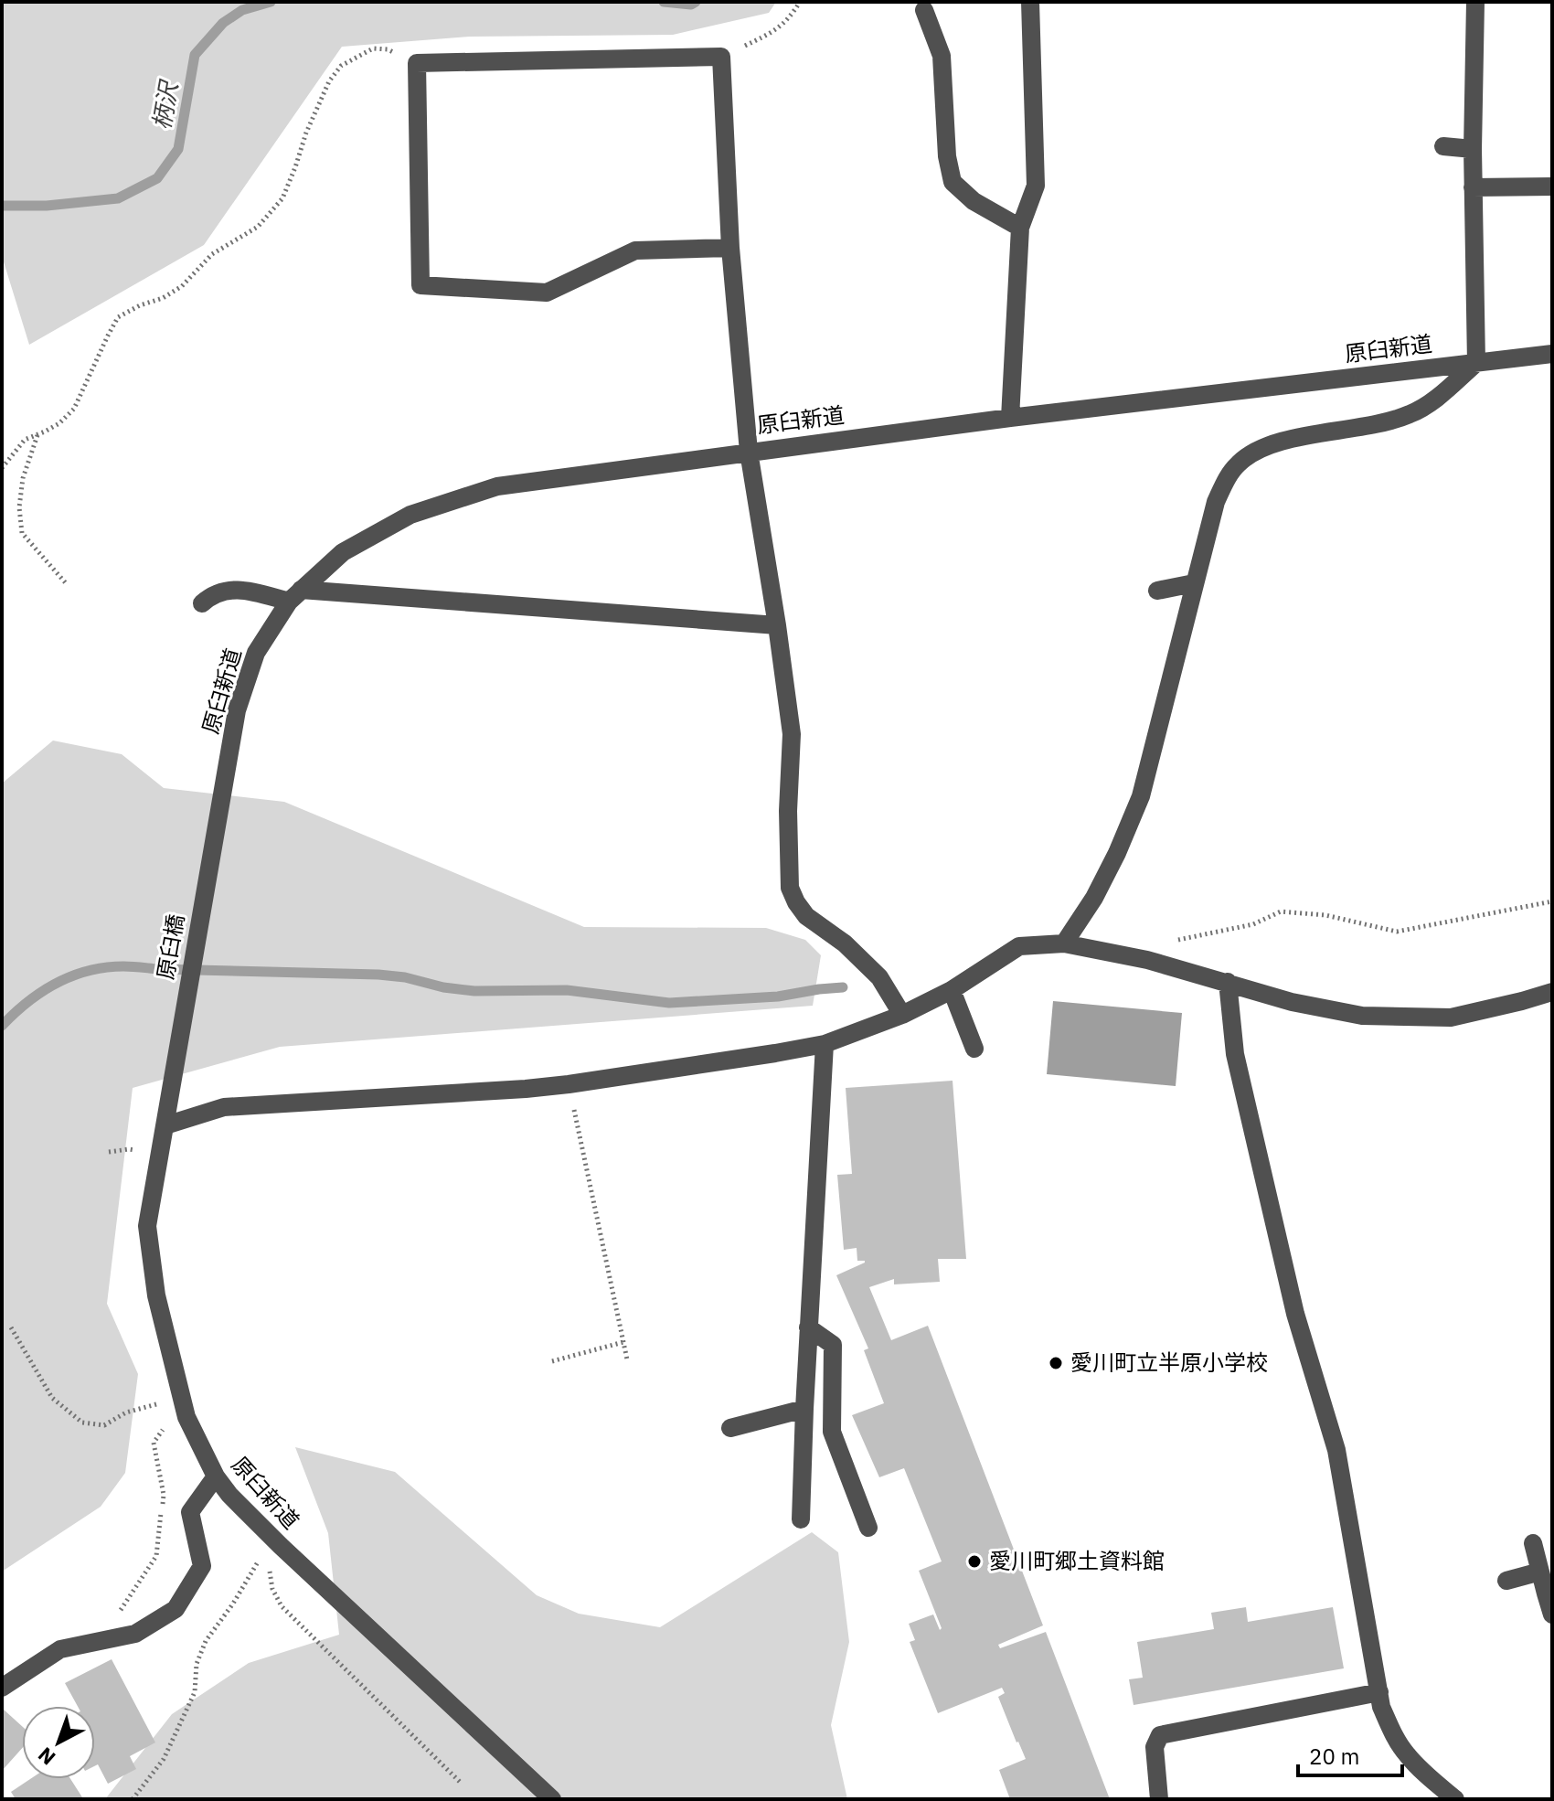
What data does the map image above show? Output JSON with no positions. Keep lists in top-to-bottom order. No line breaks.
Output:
{"streets":{"street":["原臼新道","原臼橋"]},"crossings":[["原臼新道","原臼橋"]],"water":["柄沢"],"places":["愛川町立半原小学校","愛川町郷土資料館"],"scale_bar":"20 m","north":"bottom left"}
